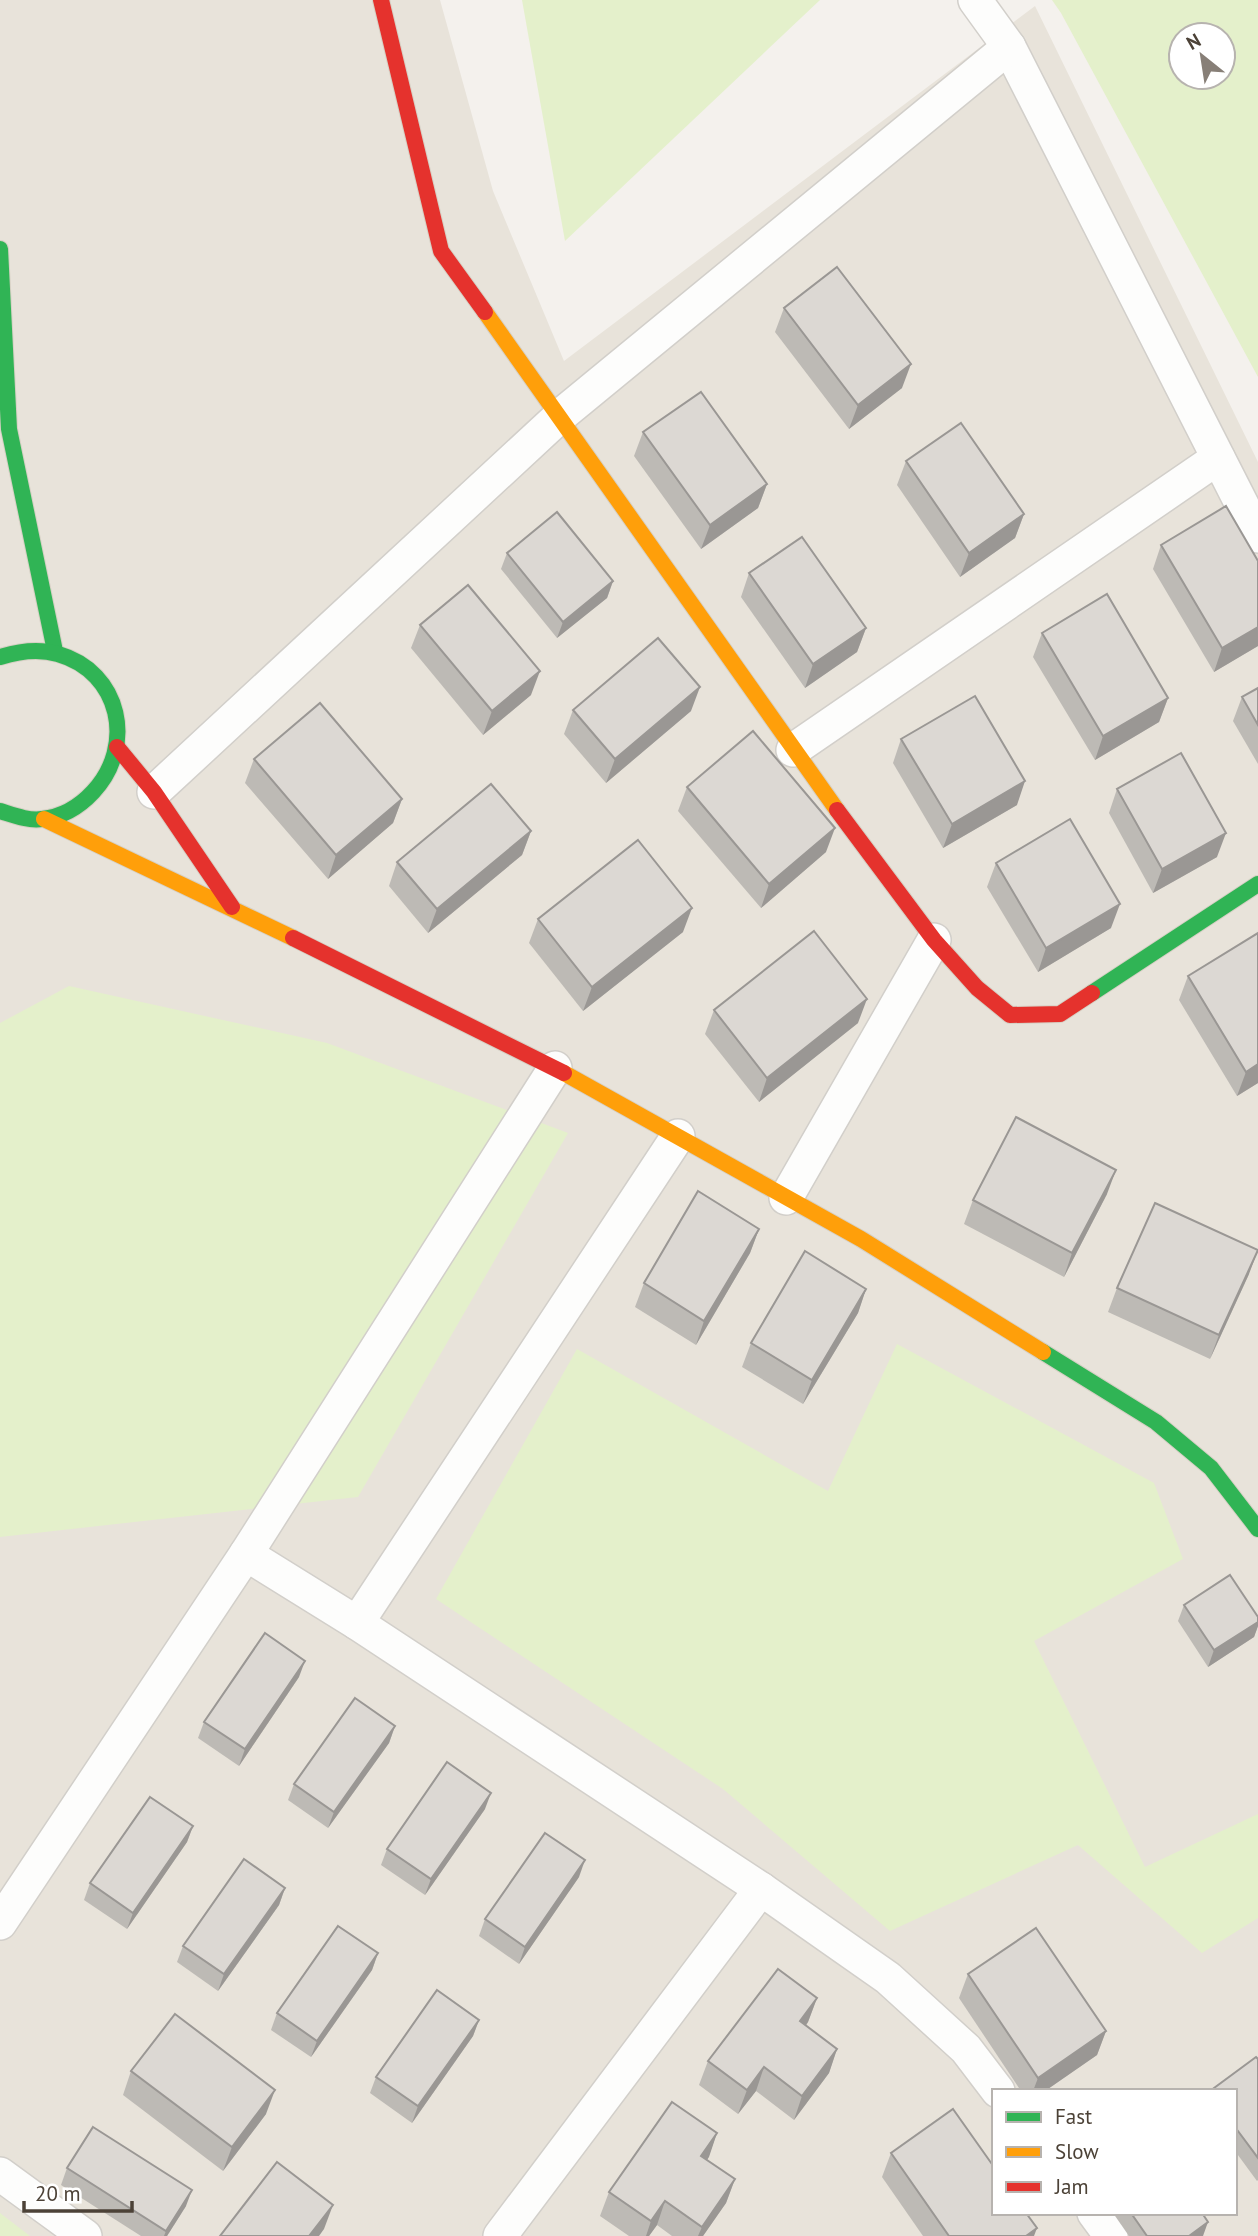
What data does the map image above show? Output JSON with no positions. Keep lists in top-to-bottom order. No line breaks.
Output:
{"legend":["Fast","Slow","Jam"],"scale_bar":"20 m","north":"top left"}
